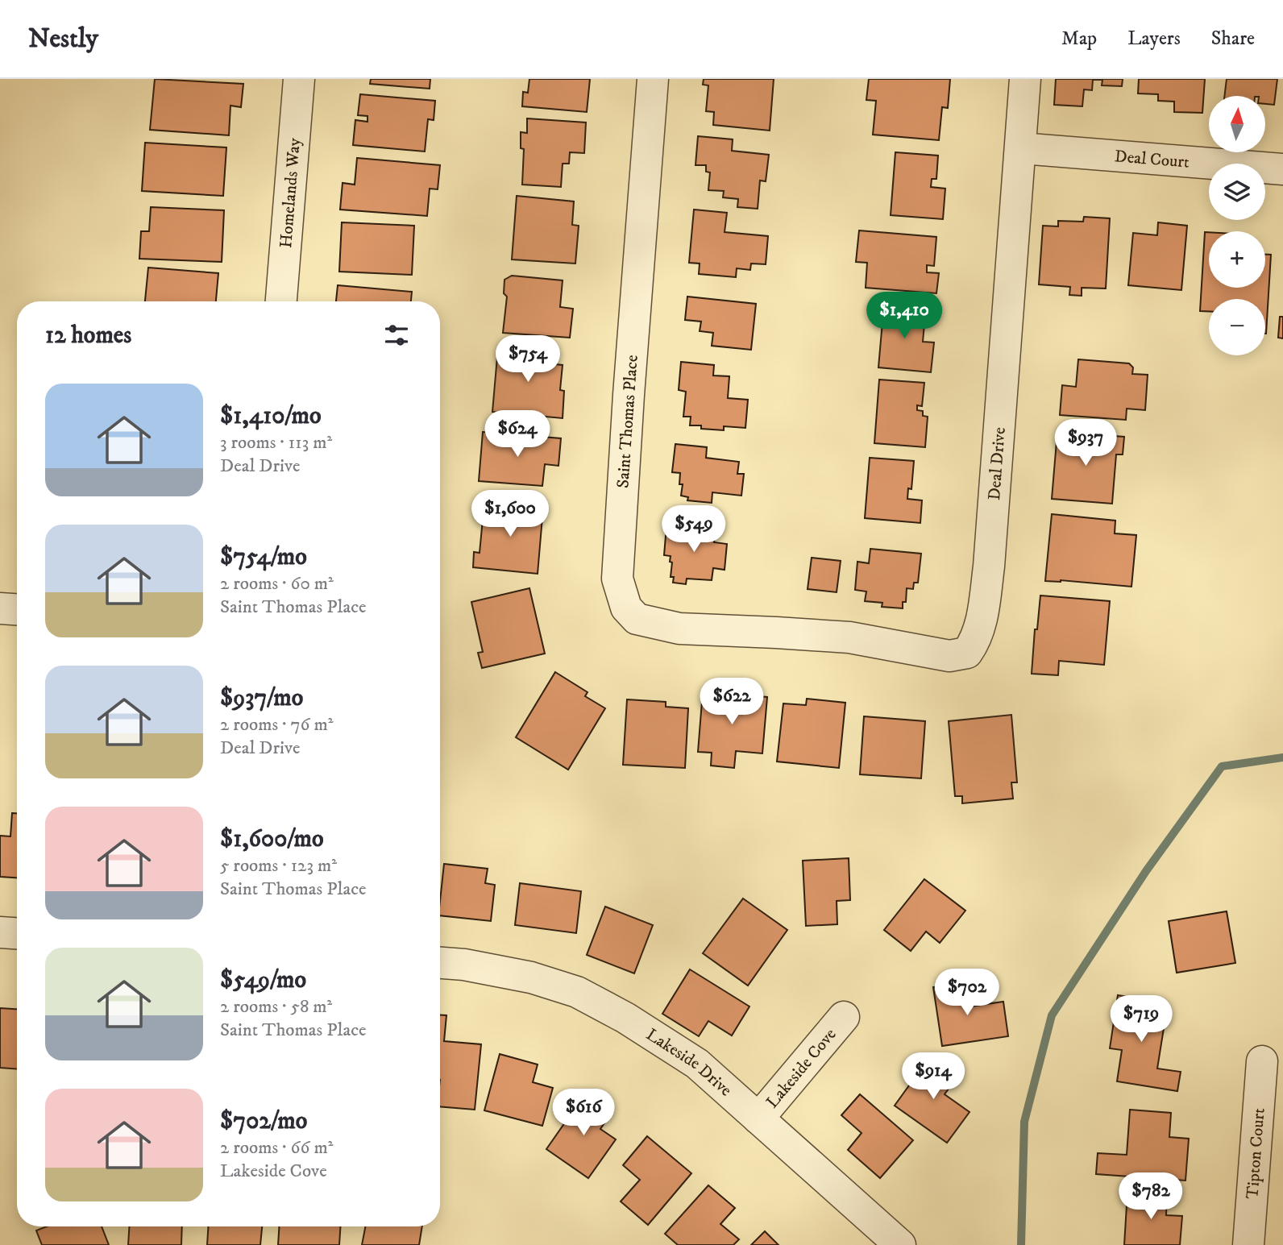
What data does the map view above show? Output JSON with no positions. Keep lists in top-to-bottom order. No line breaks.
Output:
{"streets":{"street":["Deal Court","Homelands Way","Saint Thomas Place","Deal Drive","Lakeside Drive","Lakeside Cove","Tipton Court"]},"crossings":[["Deal Court","Deal Drive"],["Saint Thomas Place","Deal Drive"],["Lakeside Drive","Lakeside Cove"]],"north":"top","page":{"header":"Nestly","nav":["Map","Layers","Share"],"map_buttons":["+","−"],"price":["$1,410","$754","$624","$937","$1,600","$549","$622","$702","$719","$914","$616","$782"],"heading":"12 homes","list":[{"name":"$1,410/mo","note":"3 rooms · 113 m² · Deal Drive"},{"name":"$754/mo","note":"2 rooms · 60 m² · Saint Thomas Place"},{"name":"$937/mo","note":"2 rooms · 76 m² · Deal Drive"},{"name":"$1,600/mo","note":"5 rooms · 123 m² · Saint Thomas Place"},{"name":"$549/mo","note":"2 rooms · 58 m² · Saint Thomas Place"},{"name":"$702/mo","note":"2 rooms · 66 m² · Lakeside Cove"}]}}
